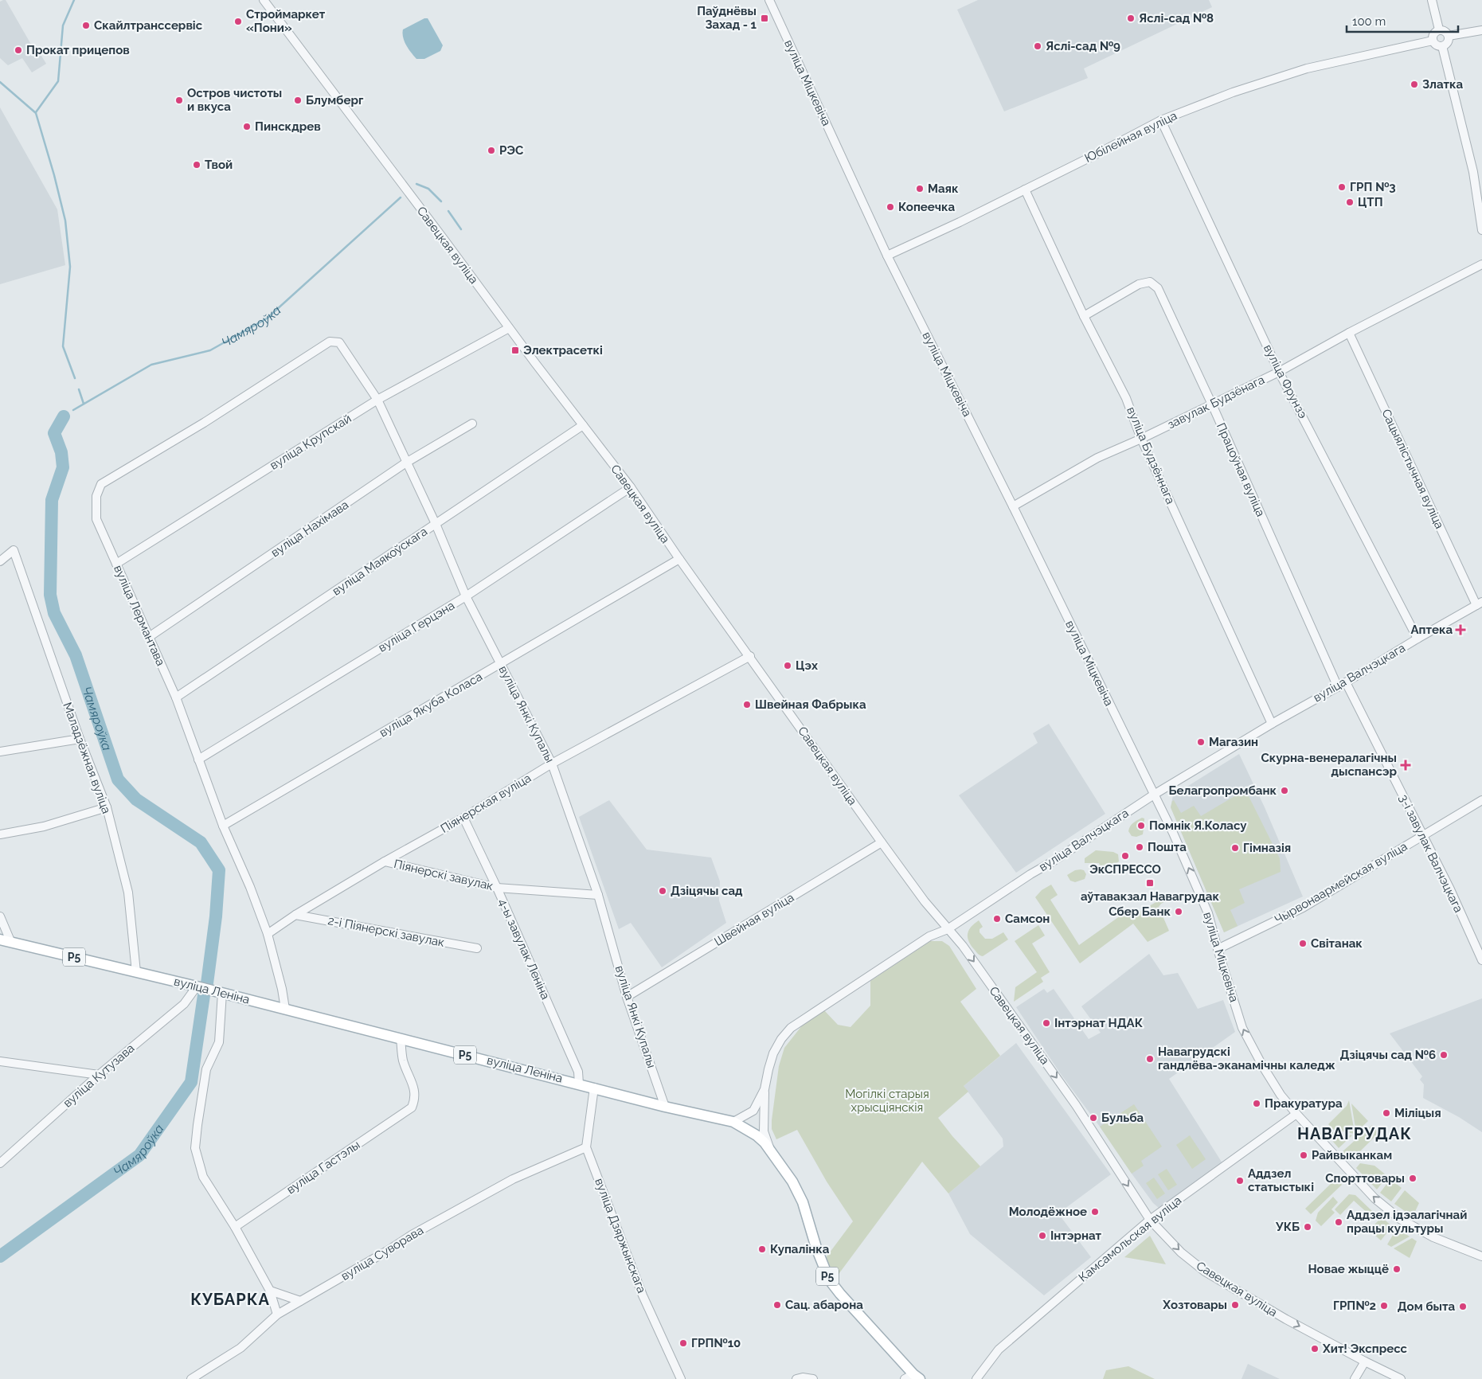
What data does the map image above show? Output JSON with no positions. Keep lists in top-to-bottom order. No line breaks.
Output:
{"streets":{"main road":["Р5","вуліца Леніна"],"street":["вуліца Міцкевіча","Юбілейная вуліца","Савецкая вуліца","вуліца Фрунзэ","завулак Будзёнага","вуліца Крупскай","вуліца Будзённага","Сацыялістычная вуліца","Працоўная вуліца","вуліца Нахімава","вуліца Маякоўскага","вуліца Лермантава","вуліца Герцэна","вуліца Валчэцкага","вуліца Якуба Коласа","вуліца Янкі Купалы","Маладзёжная вуліца","Піянерская вуліца","3-і завулак Валчэцкага","Піянерскі завулак","Чырвонаармейская вуліца","Швейная вуліца","2-і Піянерскі завулак","4-ы завулак Леніна","вуліца Кутузава","вуліца Гастэлы","вуліца Дзяржынскага","Камсамольская вуліца","вуліца Суворава"]},"crossings":[["вуліца Міцкевіча","Юбілейная вуліца"],["вуліца Міцкевіча","завулак Будзёнага"],["вуліца Міцкевіча","вуліца Валчэцкага"],["вуліца Міцкевіча","Чырвонаармейская вуліца"],["вуліца Міцкевіча","Камсамольская вуліца"],["Юбілейная вуліца","вуліца Фрунзэ"],["Юбілейная вуліца","вуліца Будзённага"],["Савецкая вуліца","вуліца Крупскай"],["Савецкая вуліца","вуліца Маякоўскага"],["Савецкая вуліца","вуліца Герцэна"],["Савецкая вуліца","вуліца Валчэцкага"],["Савецкая вуліца","вуліца Якуба Коласа"],["Савецкая вуліца","Піянерская вуліца"],["Савецкая вуліца","Швейная вуліца"],["Савецкая вуліца","Камсамольская вуліца"],["вуліца Фрунзэ","завулак Будзёнага"],["вуліца Фрунзэ","вуліца Валчэцкага"],["завулак Будзёнага","вуліца Будзённага"],["завулак Будзёнага","Сацыялістычная вуліца"],["завулак Будзёнага","Працоўная вуліца"],["вуліца Крупскай","вуліца Лермантава"],["вуліца Крупскай","вуліца Янкі Купалы"],["вуліца Будзённага","Працоўная вуліца"],["вуліца Будзённага","вуліца Валчэцкага"],["Сацыялістычная вуліца","вуліца Валчэцкага"],["Працоўная вуліца","вуліца Валчэцкага"],["вуліца Нахімава","вуліца Лермантава"],["вуліца Нахімава","вуліца Янкі Купалы"],["вуліца Маякоўскага","вуліца Лермантава"],["вуліца Маякоўскага","вуліца Янкі Купалы"],["вуліца Лермантава","вуліца Герцэна"],["вуліца Лермантава","вуліца Якуба Коласа"],["вуліца Лермантава","вуліца Янкі Купалы"],["вуліца Лермантава","Піянерская вуліца"],["вуліца Лермантава","вуліца Леніна"],["вуліца Герцэна","вуліца Янкі Купалы"],["вуліца Валчэцкага","3-і завулак Валчэцкага"],["вуліца Валчэцкага","вуліца Леніна"],["вуліца Якуба Коласа","вуліца Янкі Купалы"],["вуліца Янкі Купалы","Піянерская вуліца"],["вуліца Янкі Купалы","Піянерскі завулак"],["вуліца Янкі Купалы","Швейная вуліца"],["вуліца Янкі Купалы","вуліца Леніна"],["Маладзёжная вуліца","вуліца Леніна"],["Піянерская вуліца","Піянерскі завулак"],["Піянерская вуліца","2-і Піянерскі завулак"],["Піянерская вуліца","4-ы завулак Леніна"],["3-і завулак Валчэцкага","Чырвонаармейская вуліца"],["Піянерскі завулак","4-ы завулак Леніна"],["4-ы завулак Леніна","вуліца Леніна"],["вуліца Леніна","вуліца Кутузава"],["вуліца Леніна","вуліца Гастэлы"],["вуліца Леніна","вуліца Дзяржынскага"],["вуліца Дзяржынскага","вуліца Суворава"]],"one_way":["вуліца Міцкевіча"],"districts":["НАВАГРУДАК","КУБАРКА"],"water":["Чамяроўка"],"parks":["Могілкі старыя хрысціянскія"],"places":{"transit":["Паўднёвы Захад - 1","Электрасеткі","аўтавакзал Навагрудак"],"other":["Яслі-сад №8","Строймаркет «Пони»","Скайлтранссервіс","Яслі-сад №9","Прокат прицепов","Златка","Остров чистоты и вкуса","Блумберг","Пинскдрев","РЭС","Твой","ГРП №3","Маяк","ЦТП","Копеечка","Цэх","Швейная Фабрыка","Магазин","Белагропромбанк","Помнік Я.Коласу","Пошта","Гімназія","ЭкСПРЕССО","Дзіцячы сад","Сбер Банк","Самсон","Світанак","Інтэрнат НДАК","Дзіцячы сад №6","Навагрудскі гандлёва-эканамічны каледж","Пракуратура","Міліцыя","Бульба","Райвыканкам","Спорттовары","Аддзел статыстыкі","Молодёжное","Аддзел ідэалагічнай працы культуры","УКБ","Інтэрнат","Купалінка","Новае жыццё","Сац. абарона","Хозтовары","ГРП№2","Дом быта","ГРП№10","Хит! Экспресс"],"health":["Аптека","Скурна-венералагічны дыспансэр"]},"scale_bar":"100 m"}
